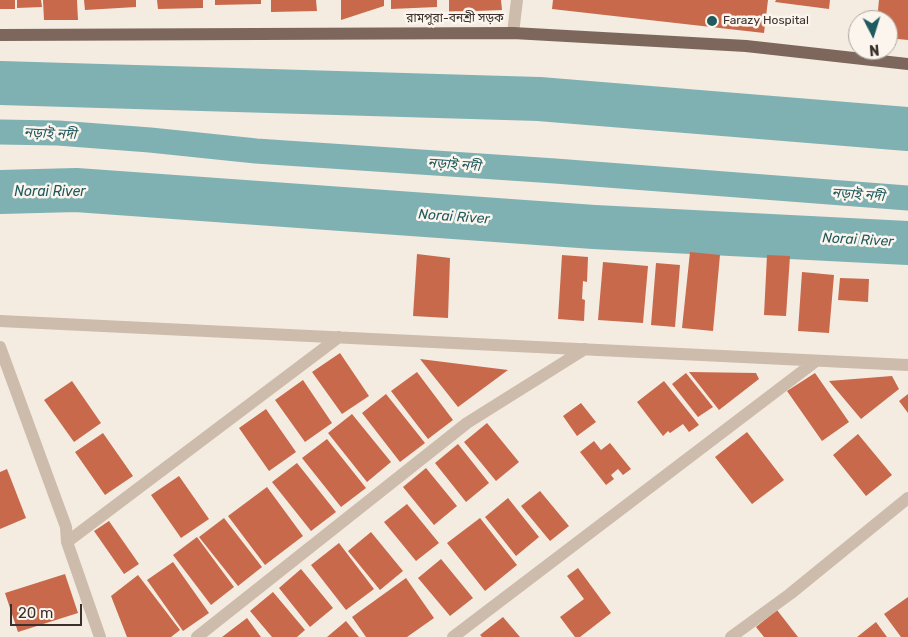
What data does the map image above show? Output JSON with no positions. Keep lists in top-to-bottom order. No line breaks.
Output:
{"streets":{"main road":["রামপুরা-বনশ্রী সড়ক"]},"water":["নড়াই নদী","Norai River"],"places":["Farazy Hospital"],"scale_bar":"20 m","north":"bottom"}
